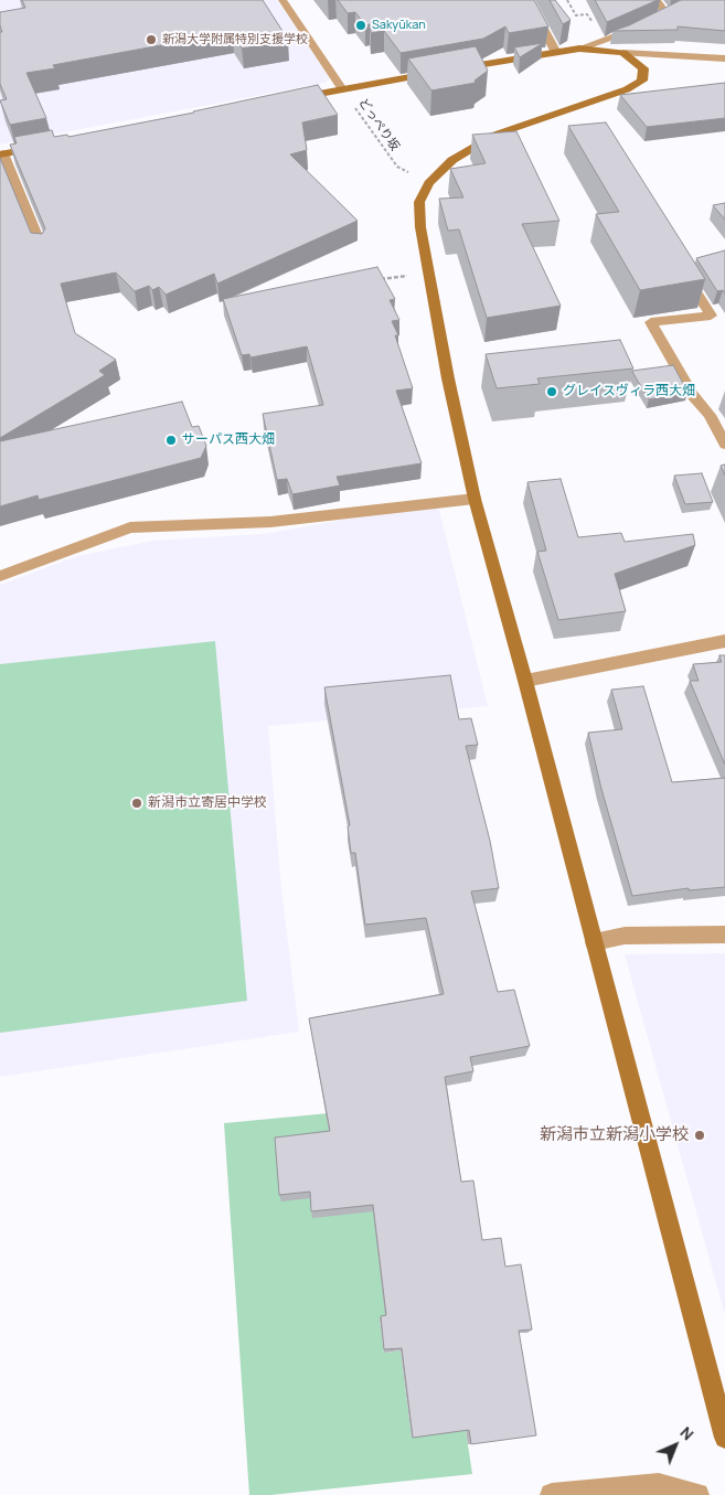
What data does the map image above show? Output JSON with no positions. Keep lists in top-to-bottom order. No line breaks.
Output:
{"streets":{"path":["どっぺり坂"]},"places":["Sakyūkan","新潟大学附属特別支援学校","グレイスヴィラ西大畑","サーパス西大畑","新潟市立寄居中学校","新潟市立新潟小学校"],"north":"top right"}
